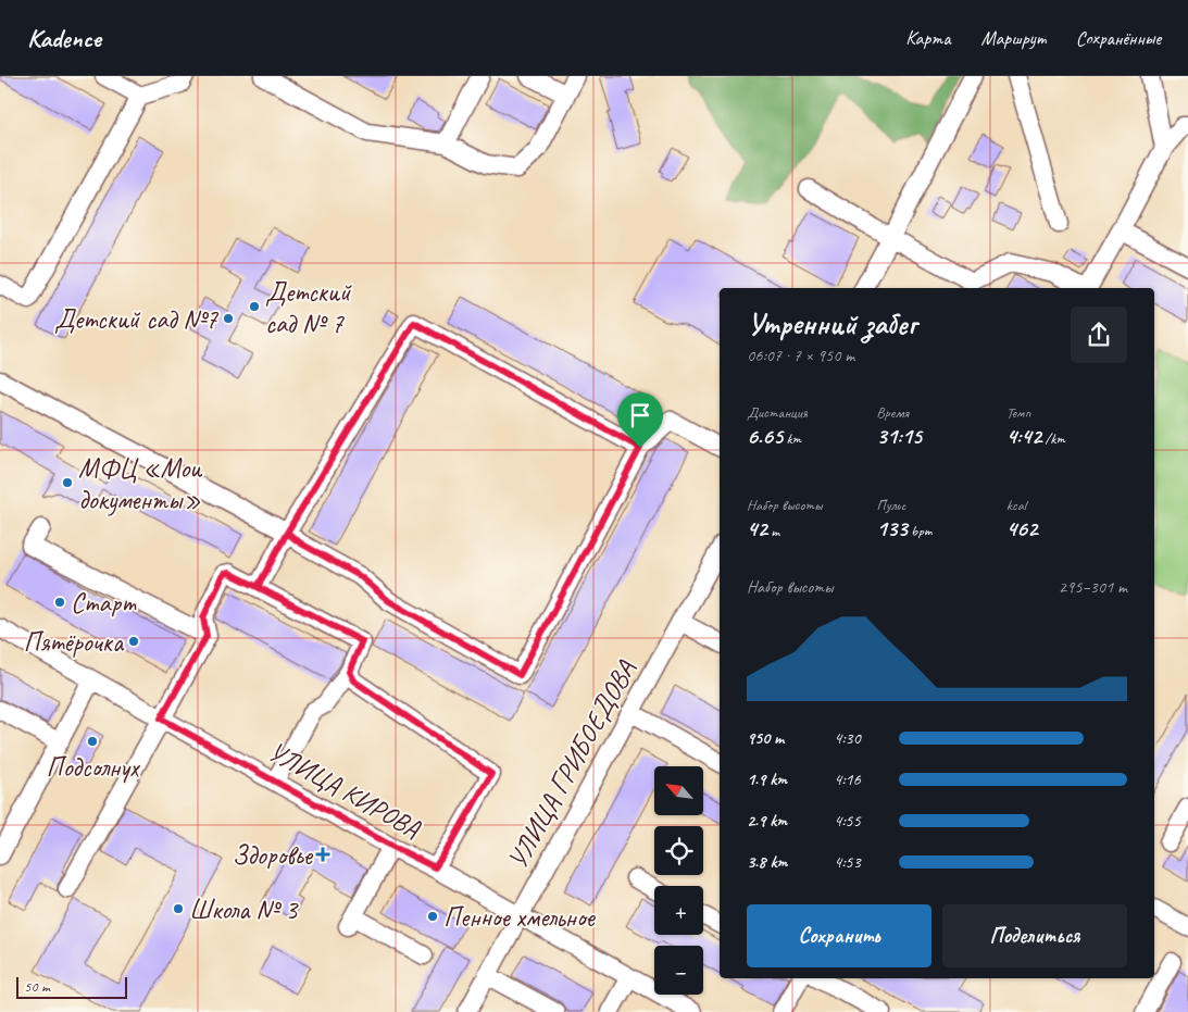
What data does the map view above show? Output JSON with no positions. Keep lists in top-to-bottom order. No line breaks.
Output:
{"streets":{"street":["УЛИЦА ГРИБОЕДОВА","УЛИЦА КИРОВА"]},"crossings":[["УЛИЦА ГРИБОЕДОВА","УЛИЦА КИРОВА"]],"places":{"other":["Детский сад № 7","Детский сад №7","МФЦ «Мои документы»","Старт","Пятёрочка","Подсолнух","Школа № 3","Пенное хмельное"],"health":["Здоровье"]},"scale_bar":"50 m","north":"top left","page":{"header":"Kadence","nav":["Карта","Маршрут","Сохранённые"],"heading":["Утренний забег","06:07 · 7 × 950 m"],"stats":[["Дистанция","6.65 km"],["Время","31:15"],["Темп","4:42 /km"],["Набор высоты","42 m"],["Пульс","133 bpm"],["kcal","462"]],"chart":["Набор высоты","295–301 m"],"list":[{"name":"950 m","note":"4:30"},{"name":"1.9 km","note":"4:16"},{"name":"2.9 km","note":"4:55"},{"name":"3.8 km","note":"4:53"}],"map_buttons":["+","−"],"buttons":["Сохранить","Поделиться"],"scale":"50 m"}}
